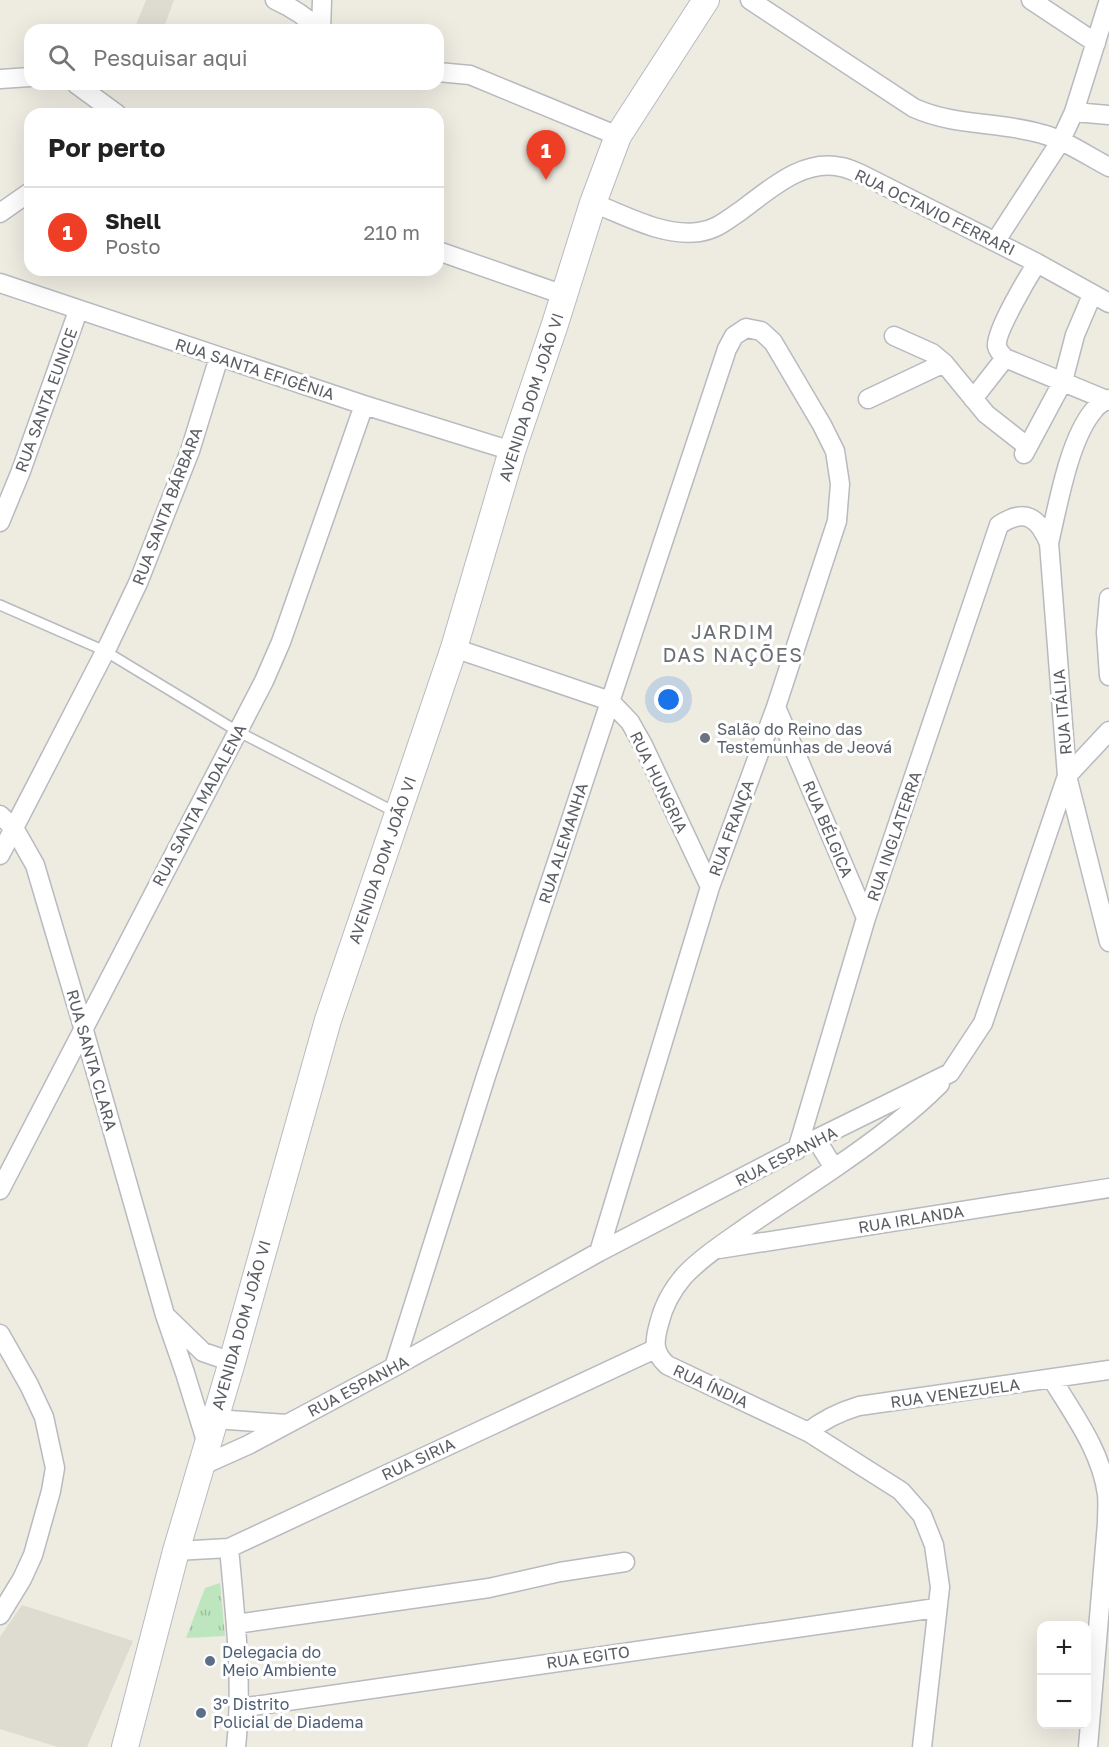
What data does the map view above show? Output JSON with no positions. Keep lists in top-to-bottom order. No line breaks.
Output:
{"streets":{"street":["RUA OCTAVIO FERRARI","RUA SANTA EFIGÊNIA","AVENIDA DOM JOÃO VI","RUA SANTA EUNICE","RUA SANTA BÁRBARA","RUA ITÁLIA","RUA HUNGRIA","RUA SANTA MADALENA","RUA FRANÇA","RUA BÉLGICA","RUA INGLATERRA","RUA ALEMANHA","RUA SANTA CLARA","RUA ESPANHA","RUA IRLANDA","RUA ÍNDIA","RUA VENEZUELA","RUA SIRIA","RUA EGITO"]},"crossings":[["RUA OCTAVIO FERRARI","AVENIDA DOM JOÃO VI"],["RUA SANTA EFIGÊNIA","AVENIDA DOM JOÃO VI"],["RUA SANTA EFIGÊNIA","RUA SANTA EUNICE"],["RUA SANTA EFIGÊNIA","RUA SANTA BÁRBARA"],["RUA SANTA EFIGÊNIA","RUA SANTA MADALENA"],["AVENIDA DOM JOÃO VI","RUA HUNGRIA"],["AVENIDA DOM JOÃO VI","RUA SANTA CLARA"],["AVENIDA DOM JOÃO VI","RUA ESPANHA"],["AVENIDA DOM JOÃO VI","RUA SIRIA"],["RUA SANTA BÁRBARA","RUA SANTA CLARA"],["RUA ITÁLIA","RUA INGLATERRA"],["RUA HUNGRIA","RUA FRANÇA"],["RUA HUNGRIA","RUA ALEMANHA"],["RUA SANTA MADALENA","RUA SANTA CLARA"],["RUA FRANÇA","RUA BÉLGICA"],["RUA FRANÇA","RUA ALEMANHA"],["RUA FRANÇA","RUA ESPANHA"],["RUA BÉLGICA","RUA INGLATERRA"],["RUA INGLATERRA","RUA ESPANHA"],["RUA ALEMANHA","RUA ESPANHA"],["RUA SANTA CLARA","RUA ESPANHA"],["RUA ÍNDIA","RUA VENEZUELA"],["RUA ÍNDIA","RUA SIRIA"],["RUA ÍNDIA","RUA EGITO"]],"districts":["JARDIM DAS NAÇÕES"],"places":["Salão do Reino das Testemunhas de Jeová","Delegacia do Meio Ambiente","3º Distrito Policial de Diadema"],"page":{"search":"Pesquisar aqui","heading":"Por perto","pins":"1","list":[{"mark":"1","name":"Shell","note":"Posto","value":"210 m"}],"map_buttons":["+","−"]}}
